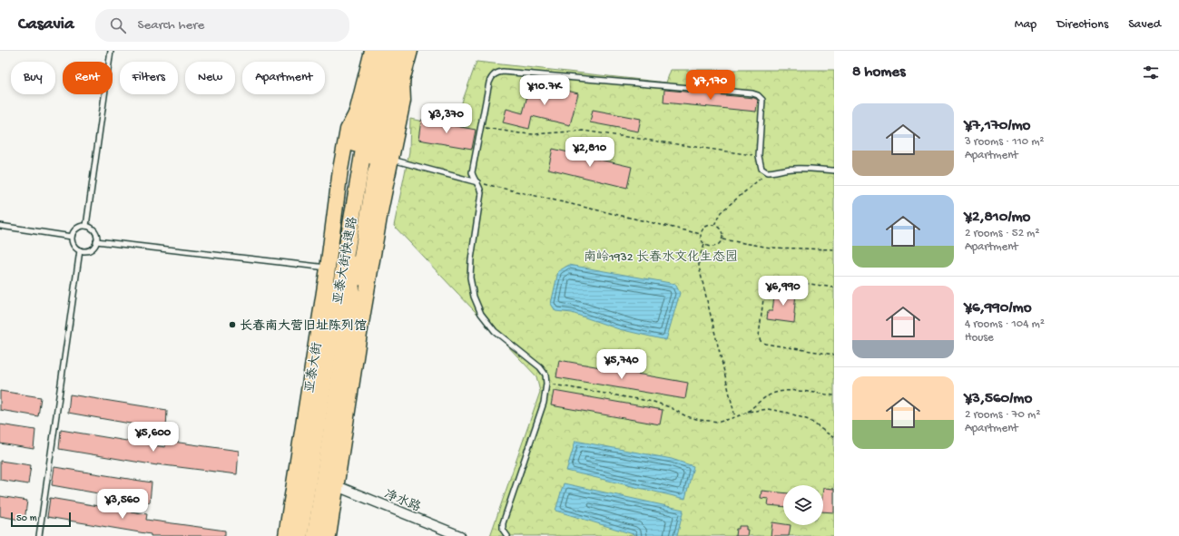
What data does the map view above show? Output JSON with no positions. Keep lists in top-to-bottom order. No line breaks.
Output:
{"streets":{"highway":["亚泰大街快速路"],"main road":["亚泰大街"],"street":["净水路"]},"parks":["南岭1932 长春水文化生态园"],"places":["长春南大营旧址陈列馆"],"scale_bar":"50 m","page":{"header":"Casavia","search":"Search here","nav":["Map","Directions","Saved"],"heading":"8 homes","chip":["Buy","Rent","Filters","New","Apartment"],"price":["¥7,170","¥10.7K","¥3,370","¥2,810","¥6,990","¥5,740","¥5,600","¥3,560"],"list":[{"name":"¥7,170/mo","note":"3 rooms · 110 m² · Apartment"},{"name":"¥2,810/mo","note":"2 rooms · 52 m² · Apartment"},{"name":"¥6,990/mo","note":"4 rooms · 104 m² · House"},{"name":"¥3,560/mo","note":"2 rooms · 70 m² · Apartment"}],"scale":"50 m"}}
